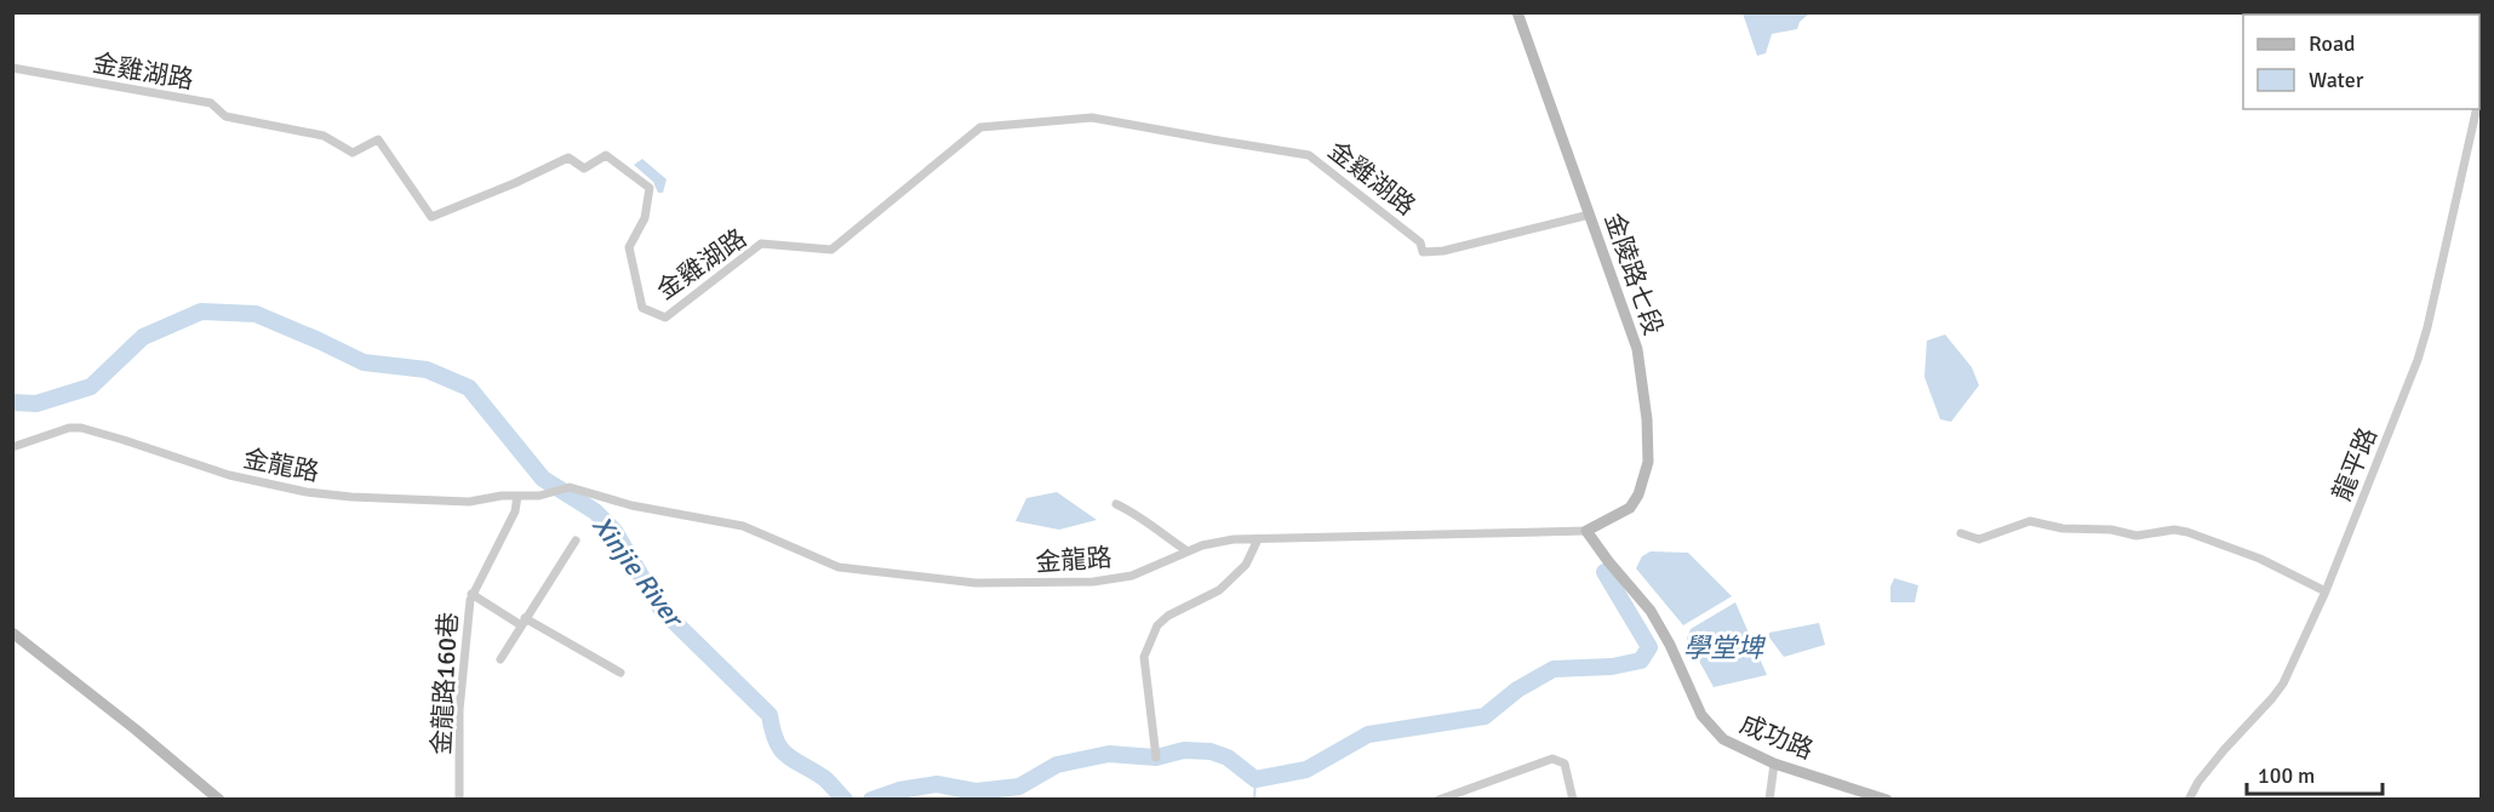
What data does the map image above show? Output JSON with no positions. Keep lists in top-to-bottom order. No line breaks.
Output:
{"streets":{"street":["金雞湖路","金陵路七段","龍平路","金龍路","金龍路160巷","成功路"]},"crossings":[["金雞湖路","金陵路七段"],["金陵路七段","金龍路"],["金陵路七段","成功路"],["金龍路","金龍路160巷"],["金龍路","成功路"]],"water":["Xinjie River","學堂埤"],"legend":["Road","Water"],"scale_bar":"100 m"}
